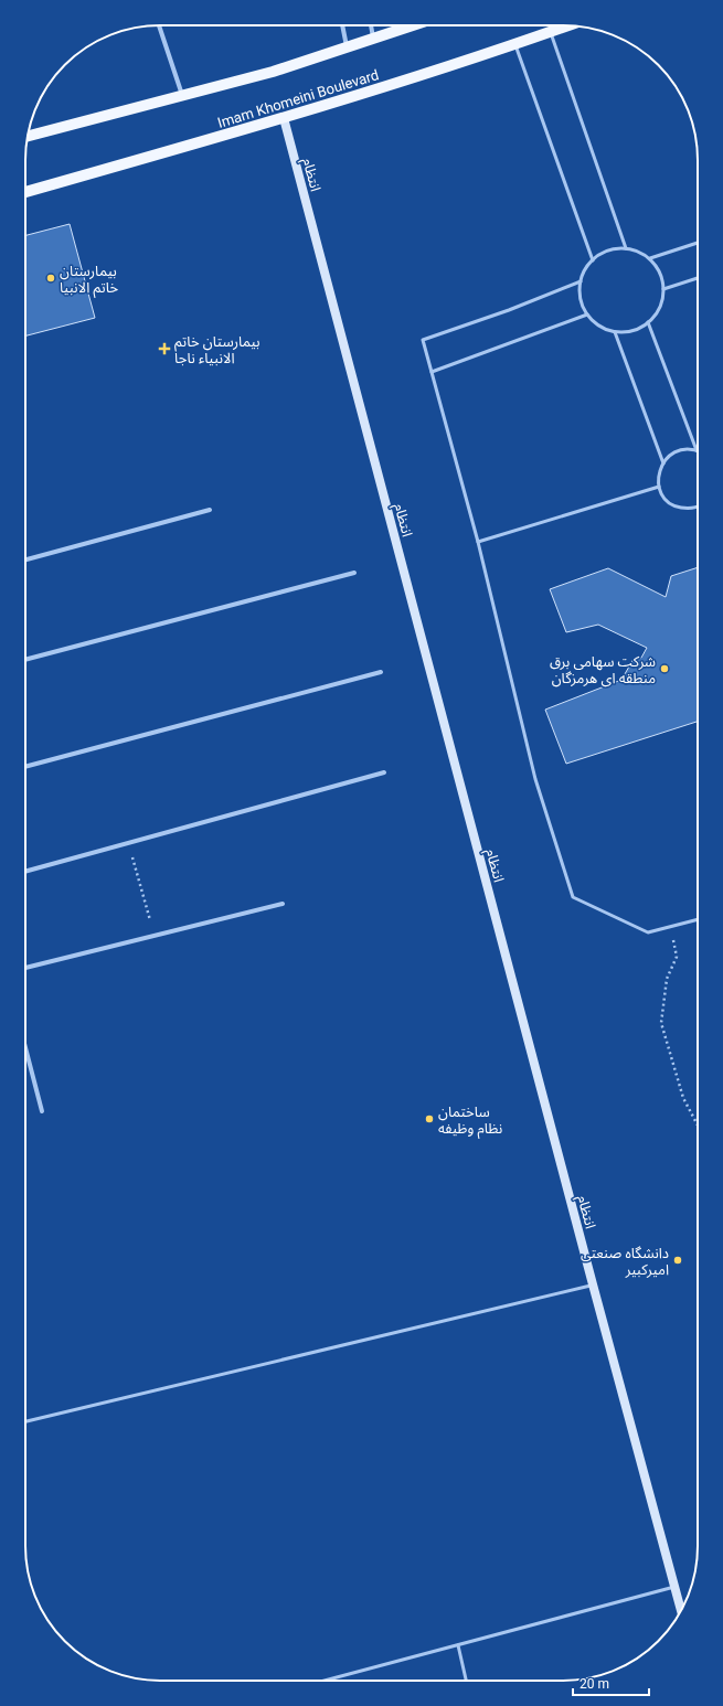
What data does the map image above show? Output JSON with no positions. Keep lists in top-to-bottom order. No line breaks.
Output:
{"streets":{"main road":["Imam Khomeini Boulevard"],"street":["انتظام"]},"crossings":[["Imam Khomeini Boulevard","انتظام"]],"places":{"other":["بیمارستان خاتم الانبیا","شرکت سهامی برق منطقه ای هرمزگان","ساختمان نظام وظیفه","دانشگاه صنعتی امیرکبیر"],"health":["بیمارستان خاتم الانبیاء ناجا"]},"scale_bar":"20 m"}
